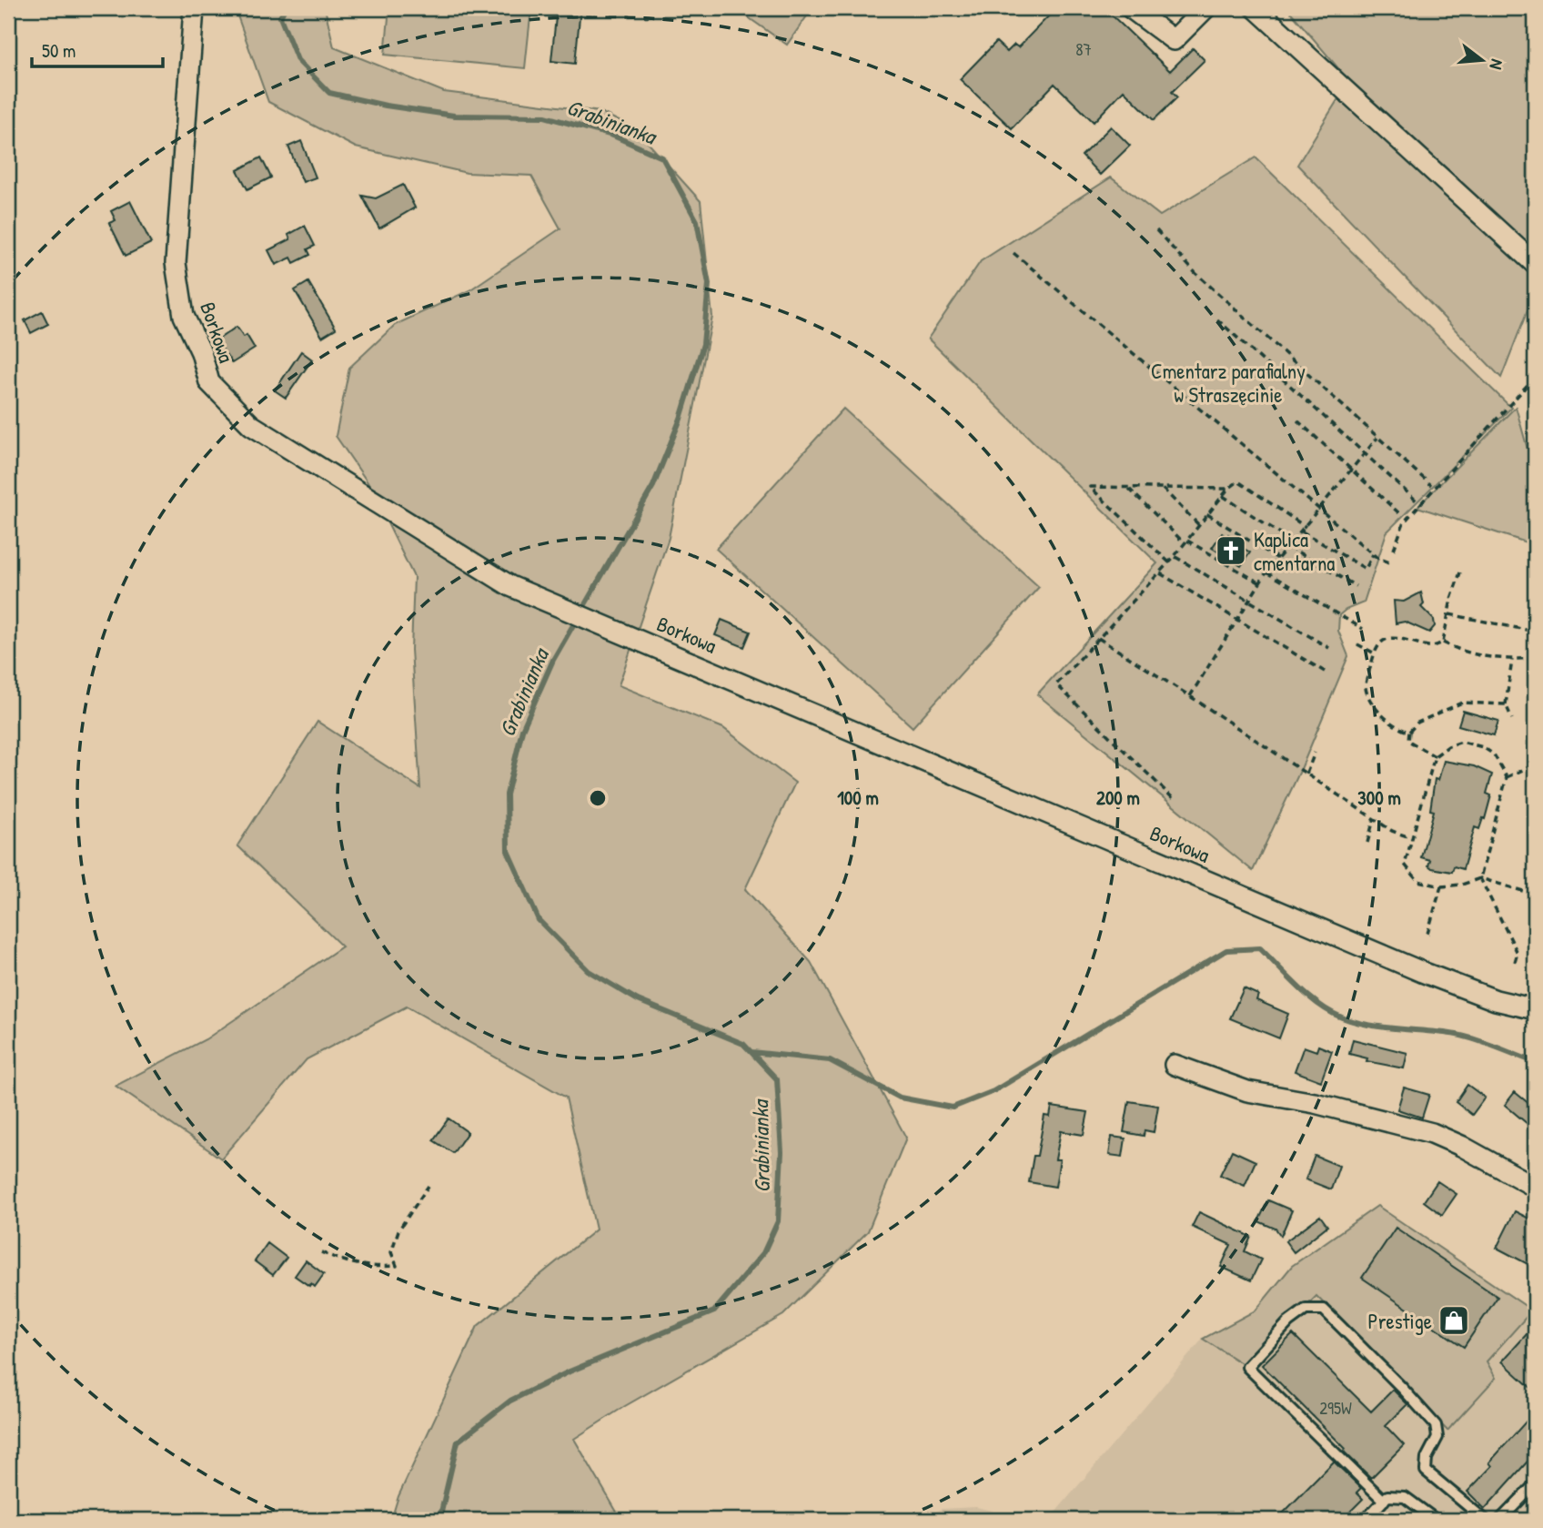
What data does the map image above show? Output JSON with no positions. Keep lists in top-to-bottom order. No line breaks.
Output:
{"streets":{"street":["Borkowa"]},"water":["Grabinianka"],"parks":["Cmentarz parafialny w Straszęcinie"],"places":{"church":["Kaplica cmentarna"],"shop":["Prestige"]},"house_numbers":["87","295W"],"scale_bar":"50 m","north":"right","rings":["100 m","200 m","300 m"]}
